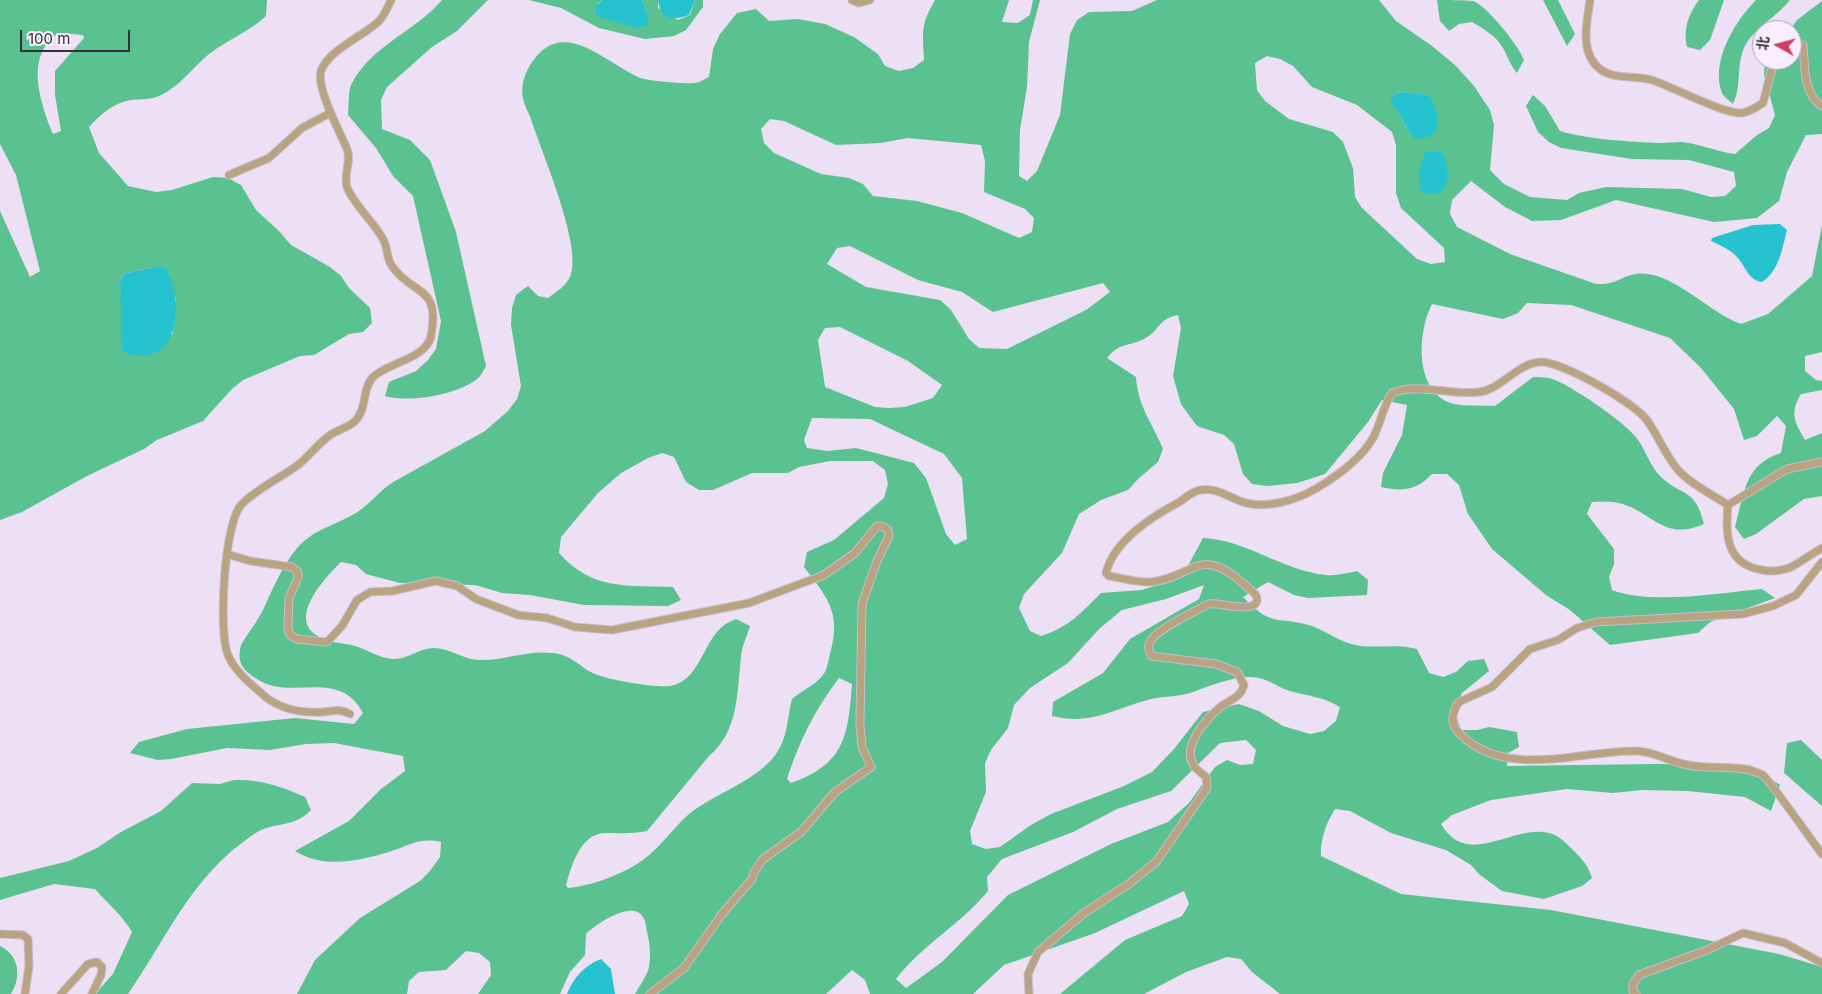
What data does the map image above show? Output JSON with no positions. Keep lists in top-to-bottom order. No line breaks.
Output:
{"scale_bar":"100 m","north":"left"}
